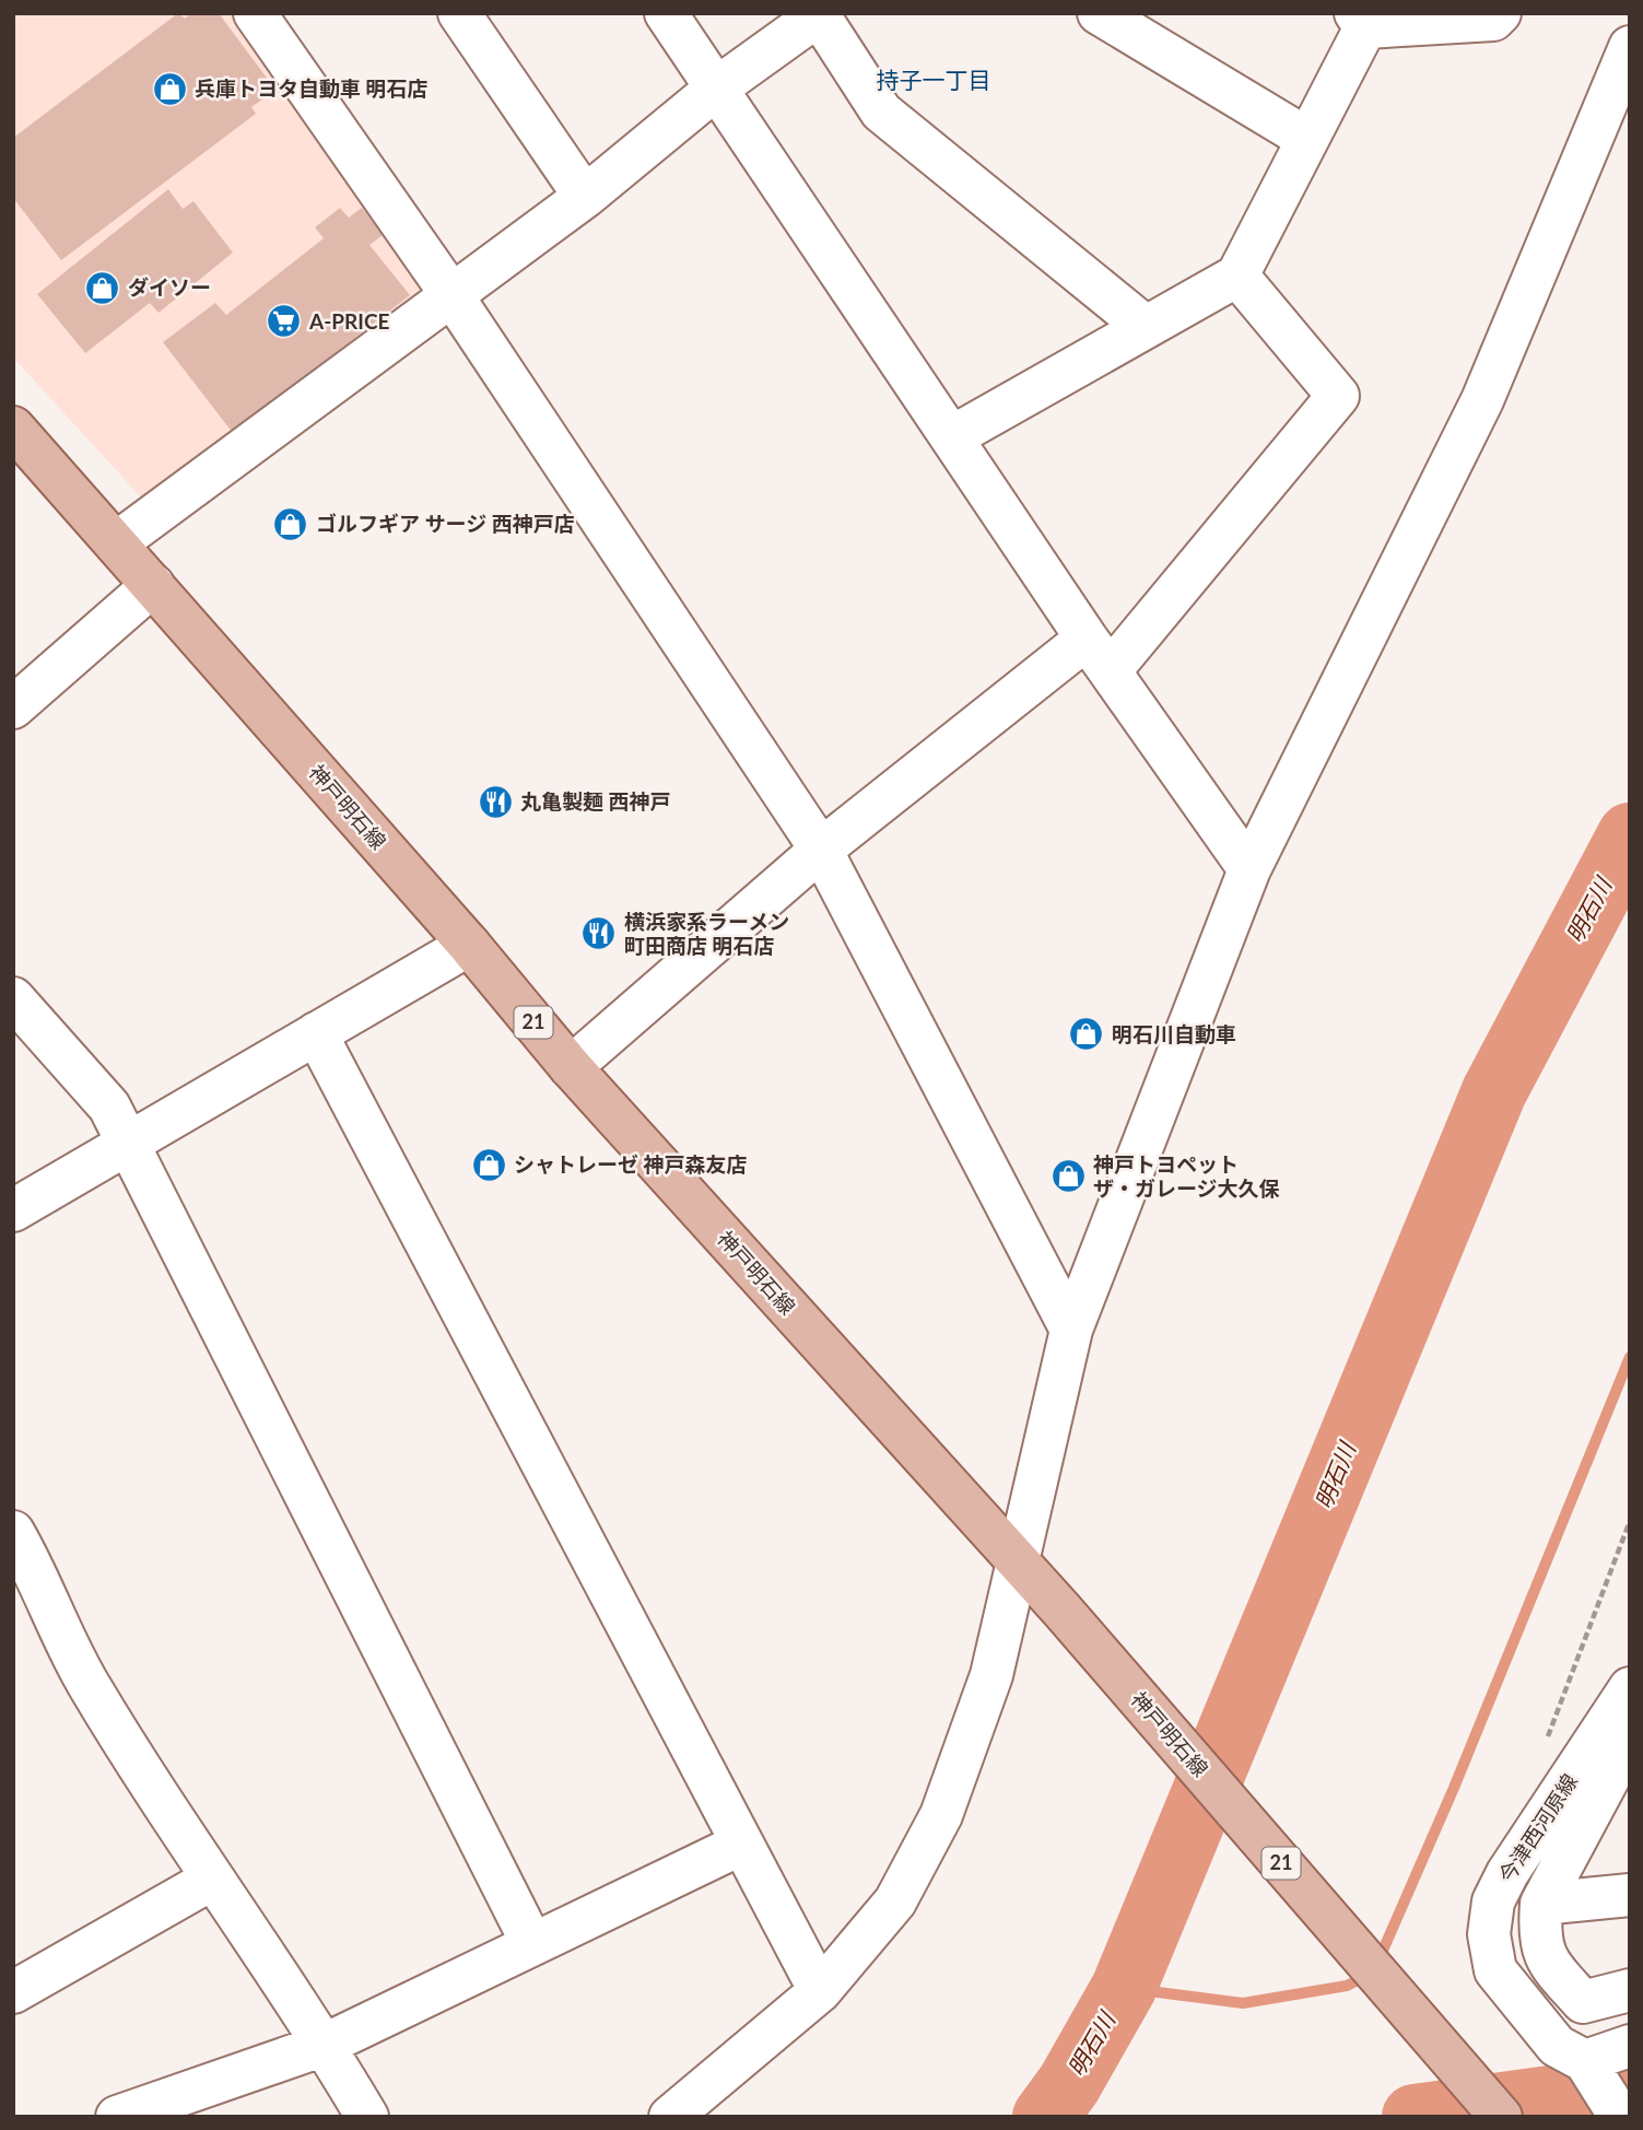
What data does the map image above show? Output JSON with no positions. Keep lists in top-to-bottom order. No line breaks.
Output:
{"streets":{"main road":["神戸明石線","21"],"street":["今津西河原線"]},"districts":["持子一丁目"],"water":["明石川"],"places":{"shop":["兵庫トヨタ自動車 明石店","ダイソー","ゴルフギア サージ 西神戸店","明石川自動車","シャトレーゼ 神戸森友店","神戸トヨペット ザ・ガレージ大久保"],"supermarket":["A-PRICE"],"restaurant":["丸亀製麺 西神戸","横浜家系ラーメン 町田商店 明石店"]}}
